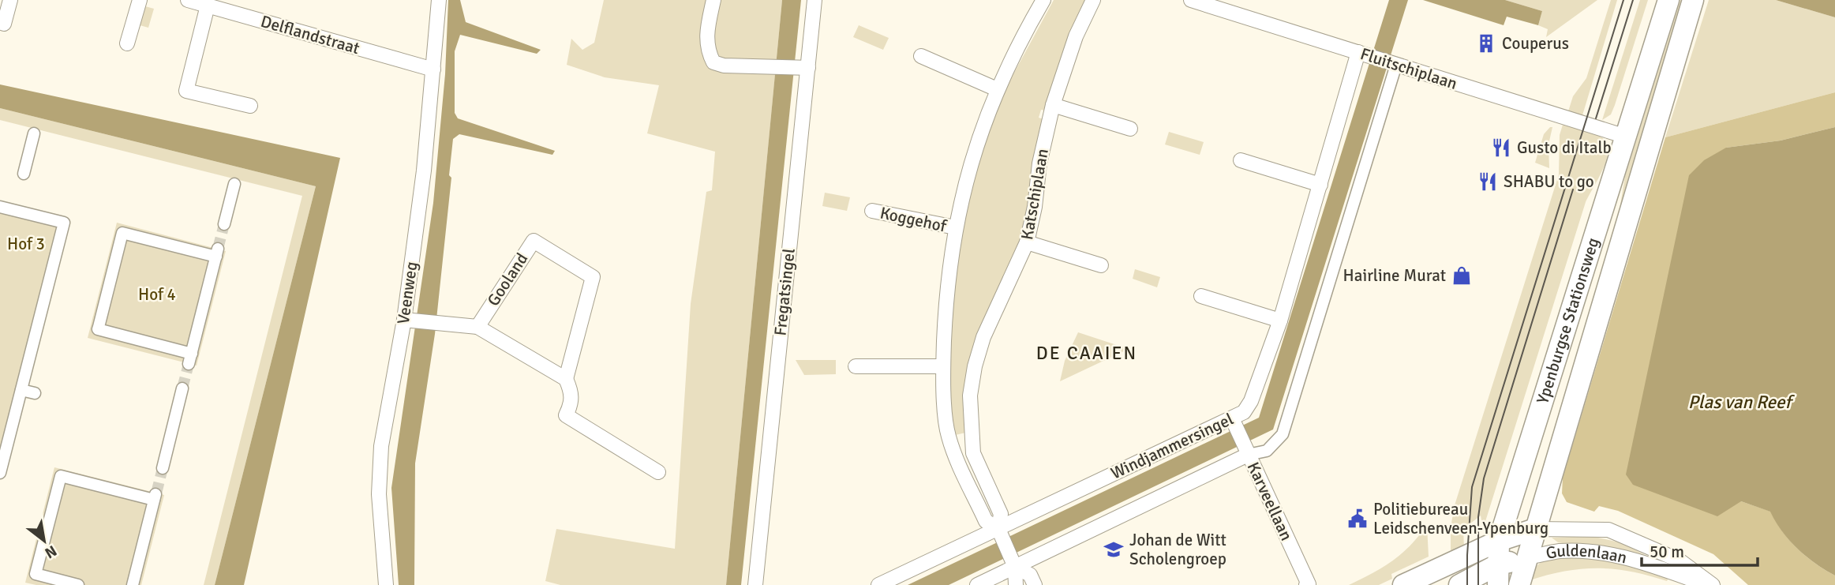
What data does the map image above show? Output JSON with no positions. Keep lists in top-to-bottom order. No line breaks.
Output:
{"streets":{"main road":["Ypenburgse Stationsweg","Guldenlaan"],"street":["Delflandstraat","Fluitschiplaan","Katschiplaan","Koggehof","Gooland","Fregatsingel","Veenweg","Windjammersingel","Karveellaan"]},"crossings":[["Delflandstraat","Veenweg"],["Fluitschiplaan","Ypenburgse Stationsweg"],["Fluitschiplaan","Windjammersingel"],["Katschiplaan","Koggehof"],["Katschiplaan","Windjammersingel"],["Ypenburgse Stationsweg","Guldenlaan"],["Windjammersingel","Karveellaan"]],"districts":["DE CAAIEN"],"water":["Plas van Reef"],"parks":["Hof 3","Hof 4"],"places":{"building":["Couperus"],"restaurant":["Gusto di Italb","SHABU to go"],"shop":["Hairline Murat"],"public building":["Politiebureau Leidschenveen-Ypenburg"],"school or university":["Johan de Witt Scholengroep"]},"scale_bar":"50 m","north":"bottom right"}
